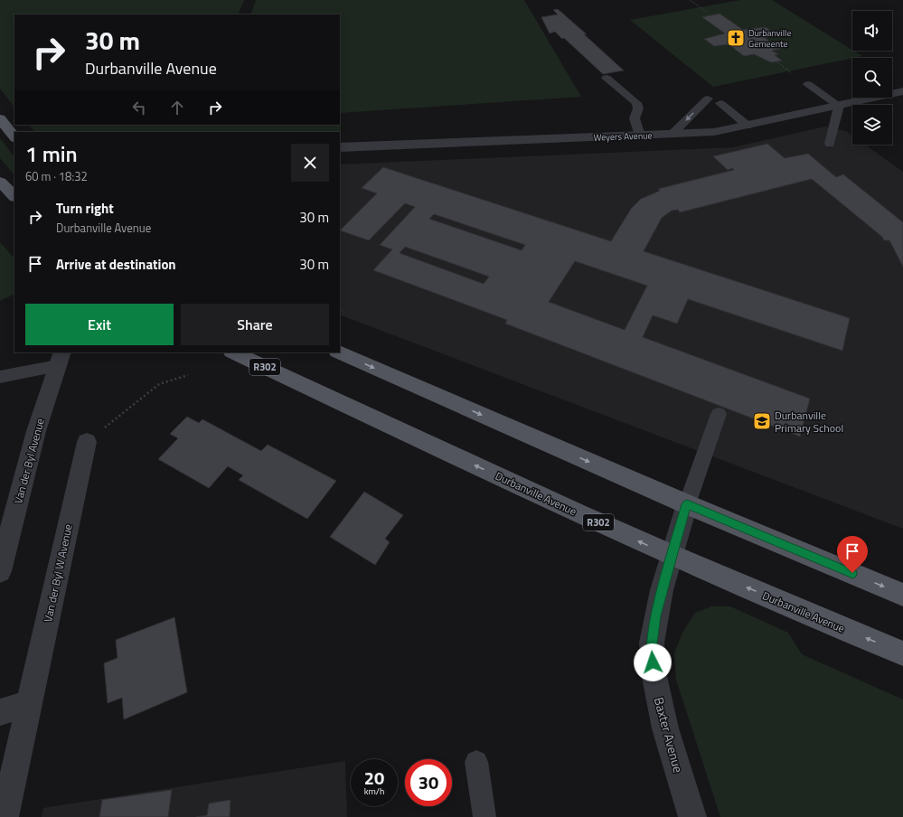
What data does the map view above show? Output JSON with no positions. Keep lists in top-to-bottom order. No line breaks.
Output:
{"streets":{"main road":["R302","Durbanville Avenue"],"street":["Weyers Avenue","Van der Byl Avenue","Van der Byl W Avenue","Baxter Avenue"]},"crossings":[["Durbanville Avenue","Baxter Avenue"]],"places":{"church":["Durbanville Gemeente"],"school or university":["Durbanville Primary School"]},"page":{"turn":["30 m","Durbanville Avenue"],"heading":["1 min","60 m · 18:32"],"list":[{"name":"Turn right","note":"Durbanville Avenue","value":"30 m"},{"name":"Arrive at destination","value":"30 m"}],"buttons":["Exit","Share"],"speed":"20 km/h","limit":"30"}}
